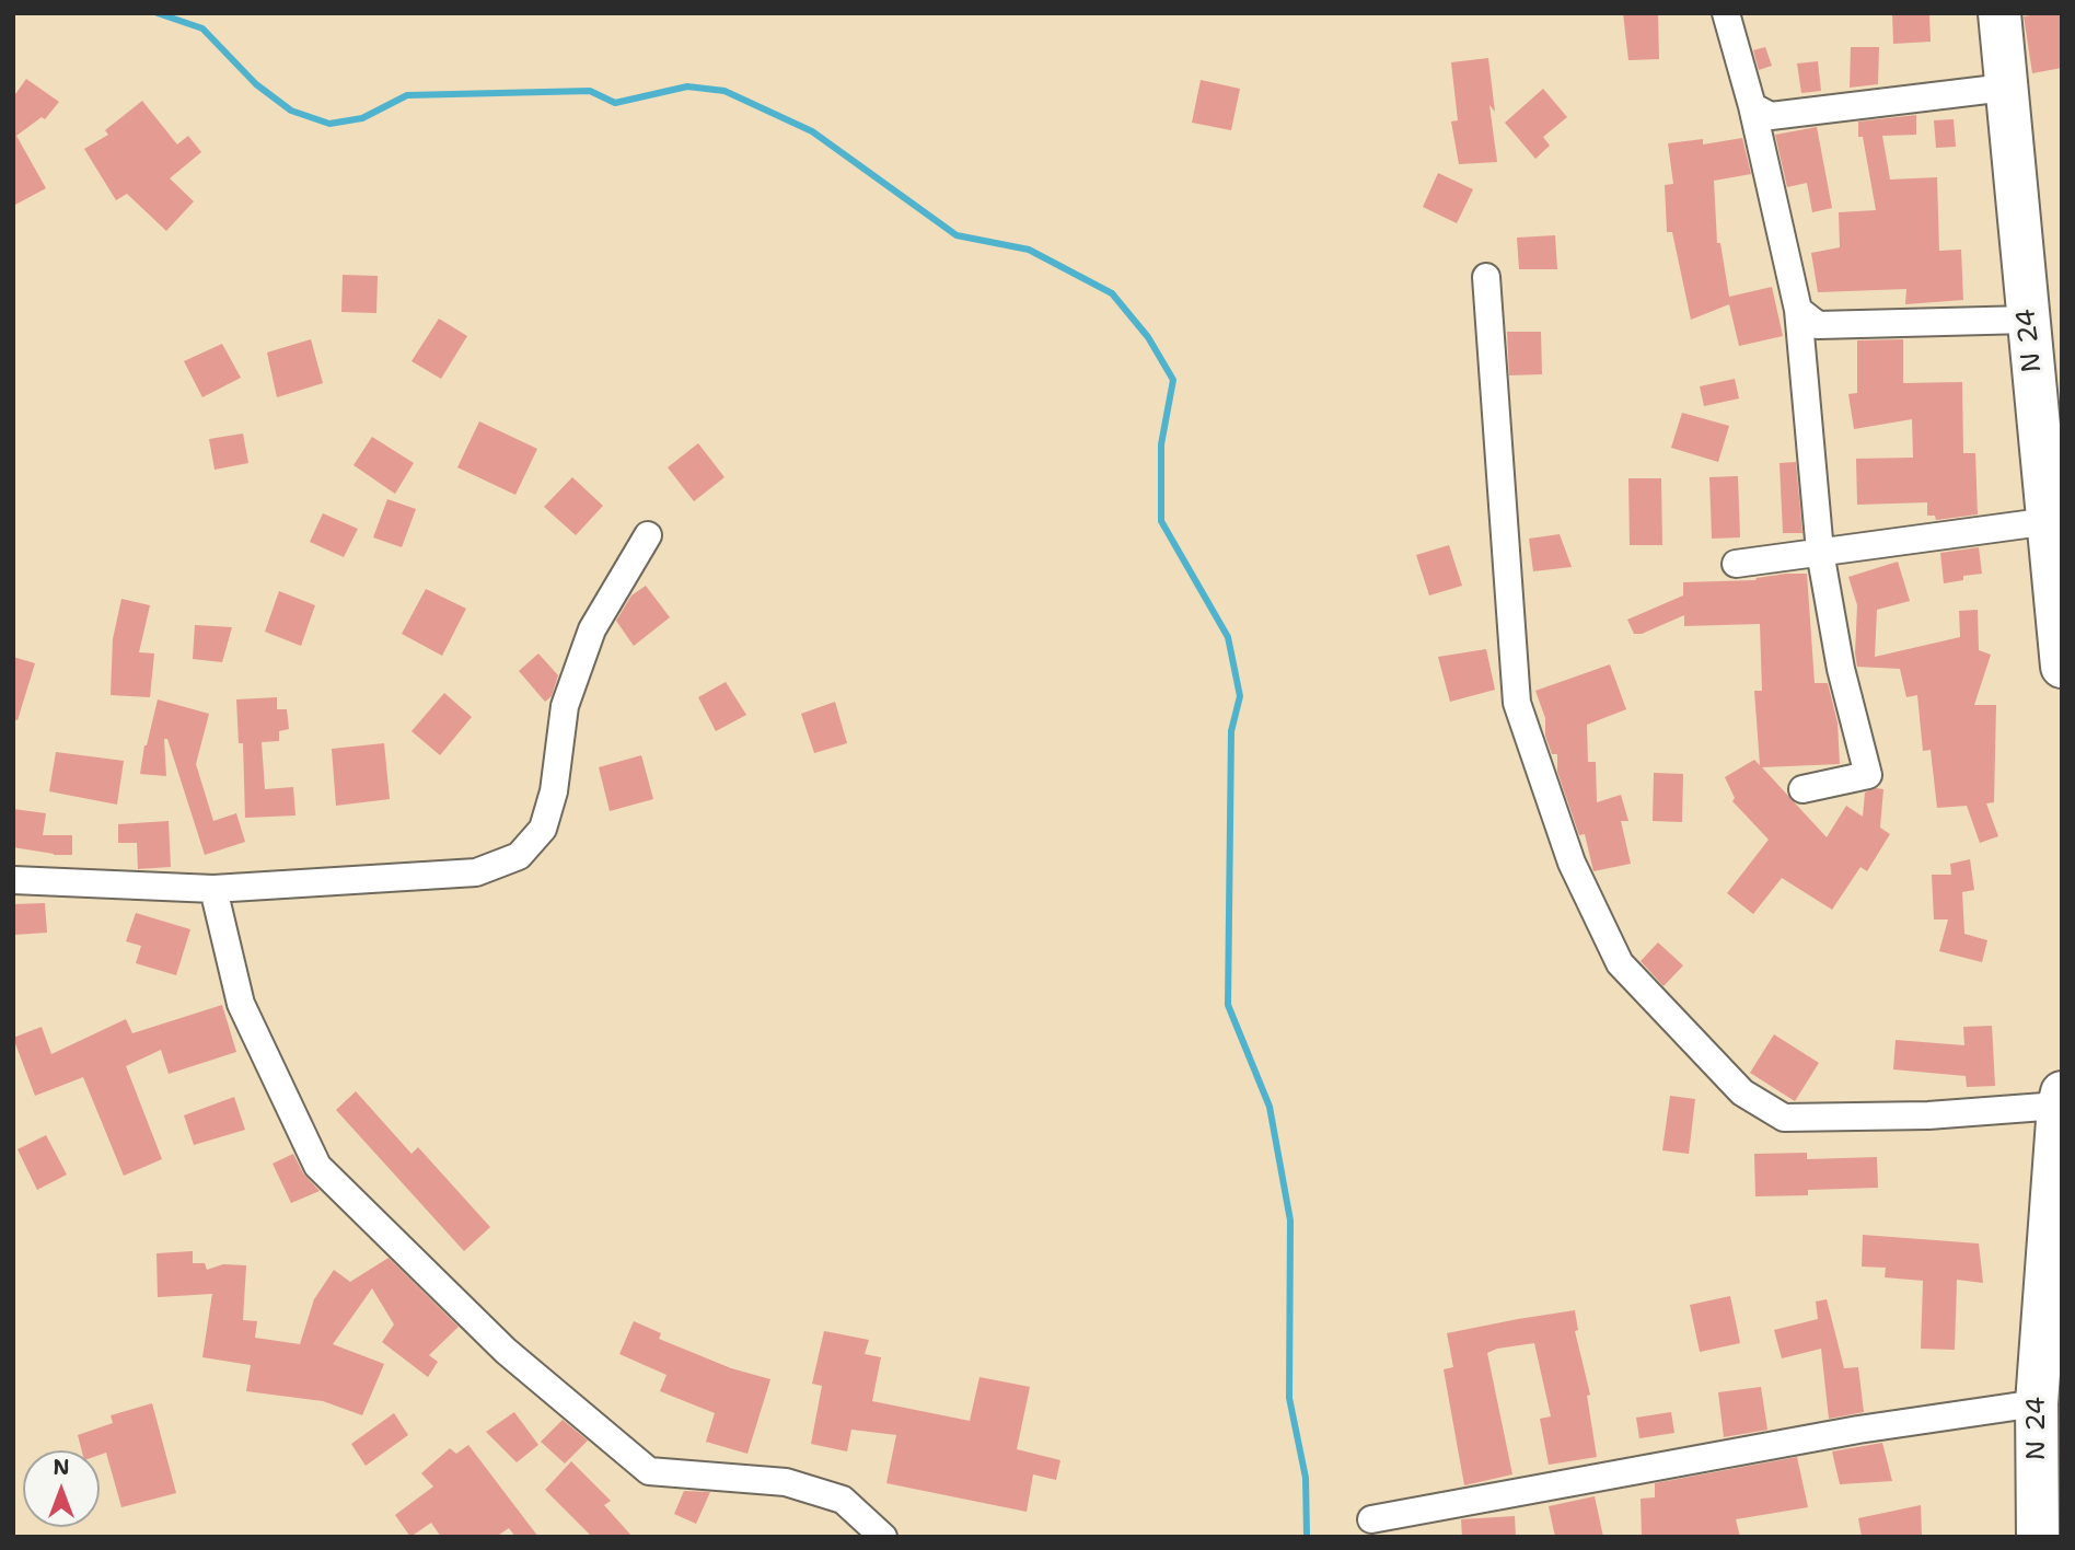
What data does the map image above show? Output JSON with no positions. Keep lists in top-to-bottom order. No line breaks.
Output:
{"streets":{"main road":["N 24"]},"north":"top"}
